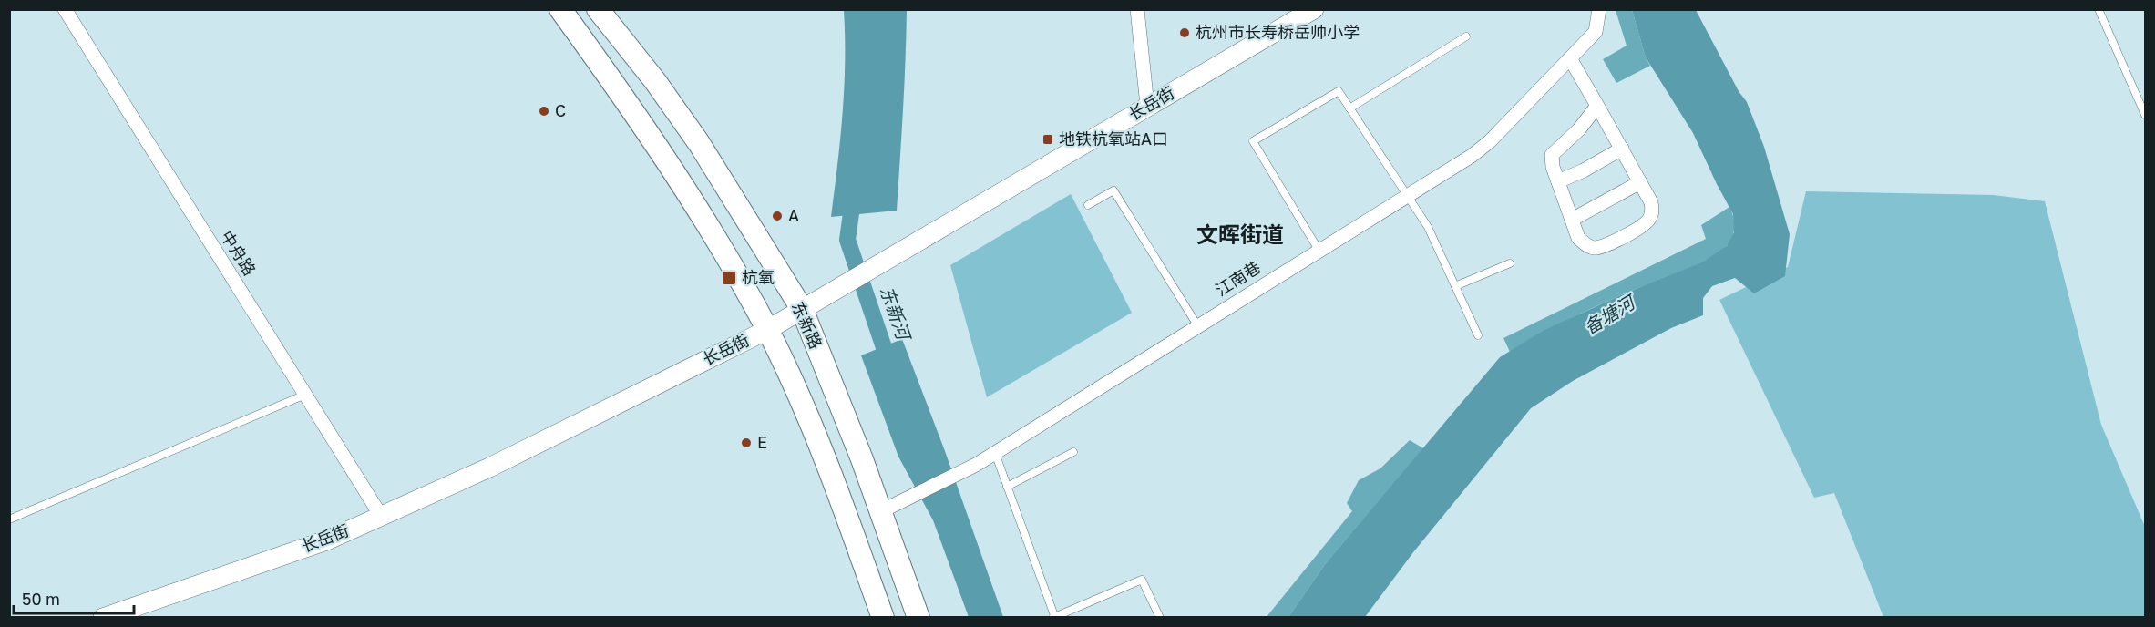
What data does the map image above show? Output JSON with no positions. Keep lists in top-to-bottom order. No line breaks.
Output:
{"streets":{"main road":["东新路"],"street":["长岳街","中舟路","江南巷"]},"crossings":[["长岳街","中舟路"],["长岳街","东新路"],["江南巷","东新路"]],"districts":["文晖街道"],"water":["东新河","备塘河"],"places":{"other":["杭州市长寿桥岳帅小学","C","A","E"],"transit":["地铁杭氧站A口","杭氧"]},"scale_bar":"50 m"}
